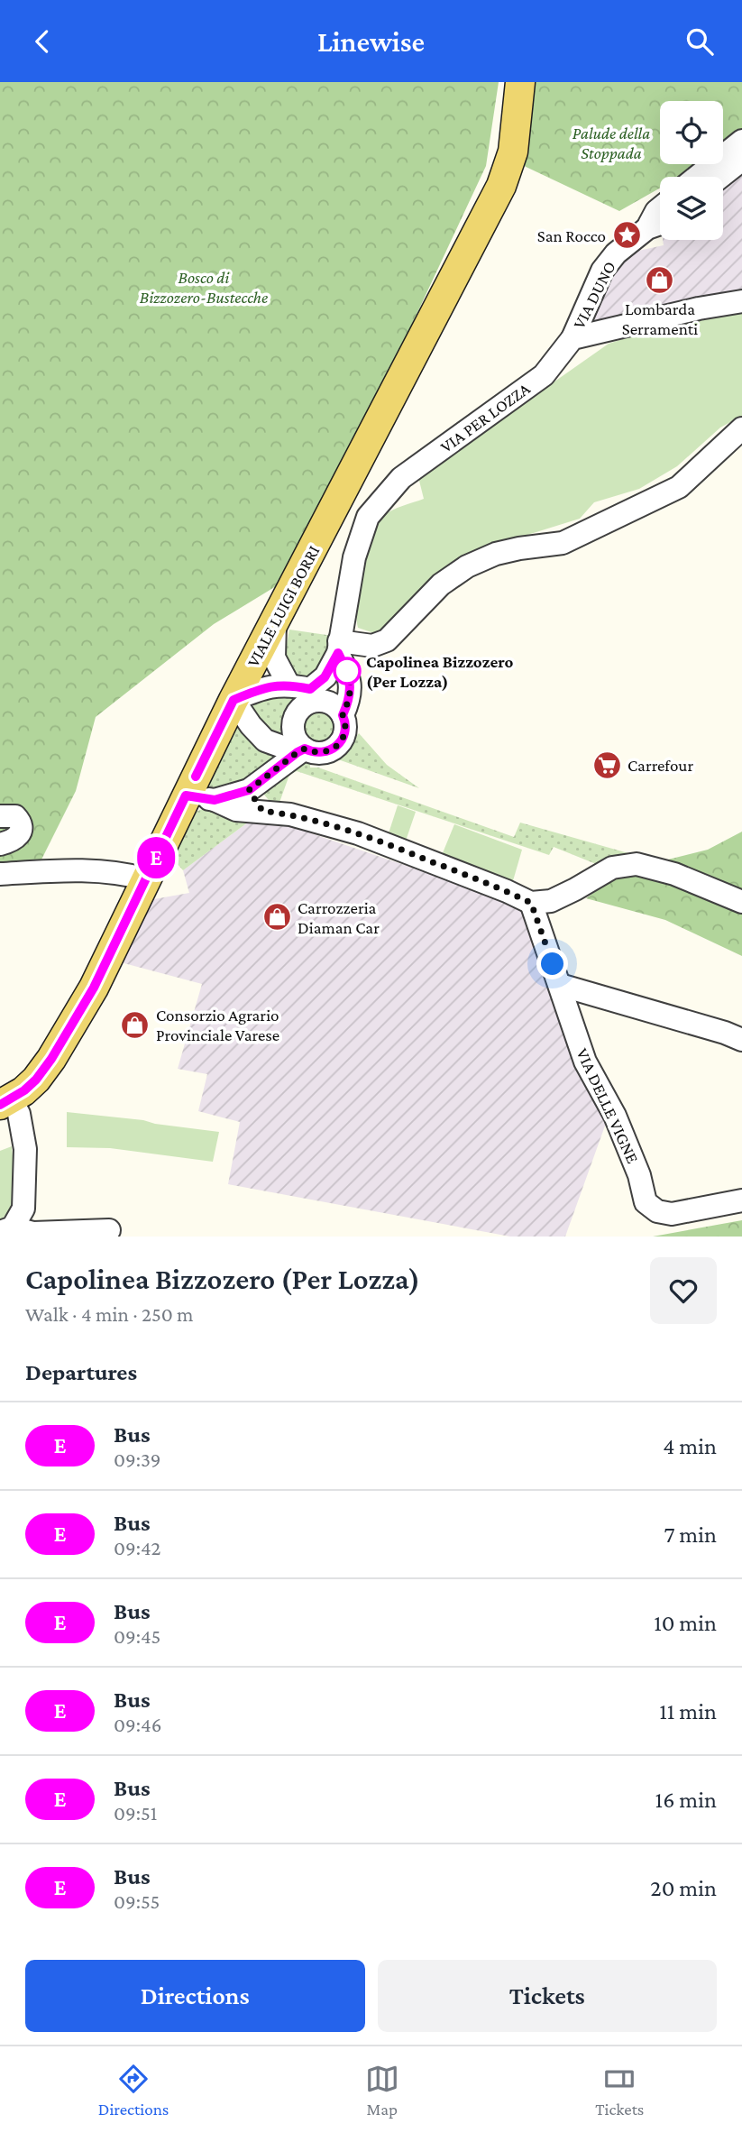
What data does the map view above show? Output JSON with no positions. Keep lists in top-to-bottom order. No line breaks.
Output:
{"streets":{"main road":["VIALE LUIGI BORRI"],"street":["VIA DUNO","VIA PER LOZZA","VIA DELLE VIGNE"]},"crossings":[["VIA DUNO","VIA PER LOZZA"]],"parks":["Palude della Stoppada","Bosco di Bizzozero-Bustecche"],"places":{"place":["San Rocco"],"shop":["Lombarda Serramenti","Carrozzeria Diaman Car","Consorzio Agrario Provinciale Varese"],"other":["Capolinea Bizzozero (Per Lozza)"],"supermarket":["Carrefour"]},"lines":["bus line E"],"page":{"header":"Linewise","on_map":"E","heading":[["Capolinea Bizzozero (Per Lozza)","Walk · 4 min · 250 m"],"Departures"],"list":[{"mark":"E","name":"Bus","note":"09:39","value":"4 min"},{"mark":"E","name":"Bus","note":"09:42","value":"7 min"},{"mark":"E","name":"Bus","note":"09:45","value":"10 min"},{"mark":"E","name":"Bus","note":"09:46","value":"11 min"},{"mark":"E","name":"Bus","note":"09:51","value":"16 min"},{"mark":"E","name":"Bus","note":"09:55","value":"20 min"}],"buttons":["Directions","Tickets"],"tabs":["Directions","Map","Tickets"]}}
